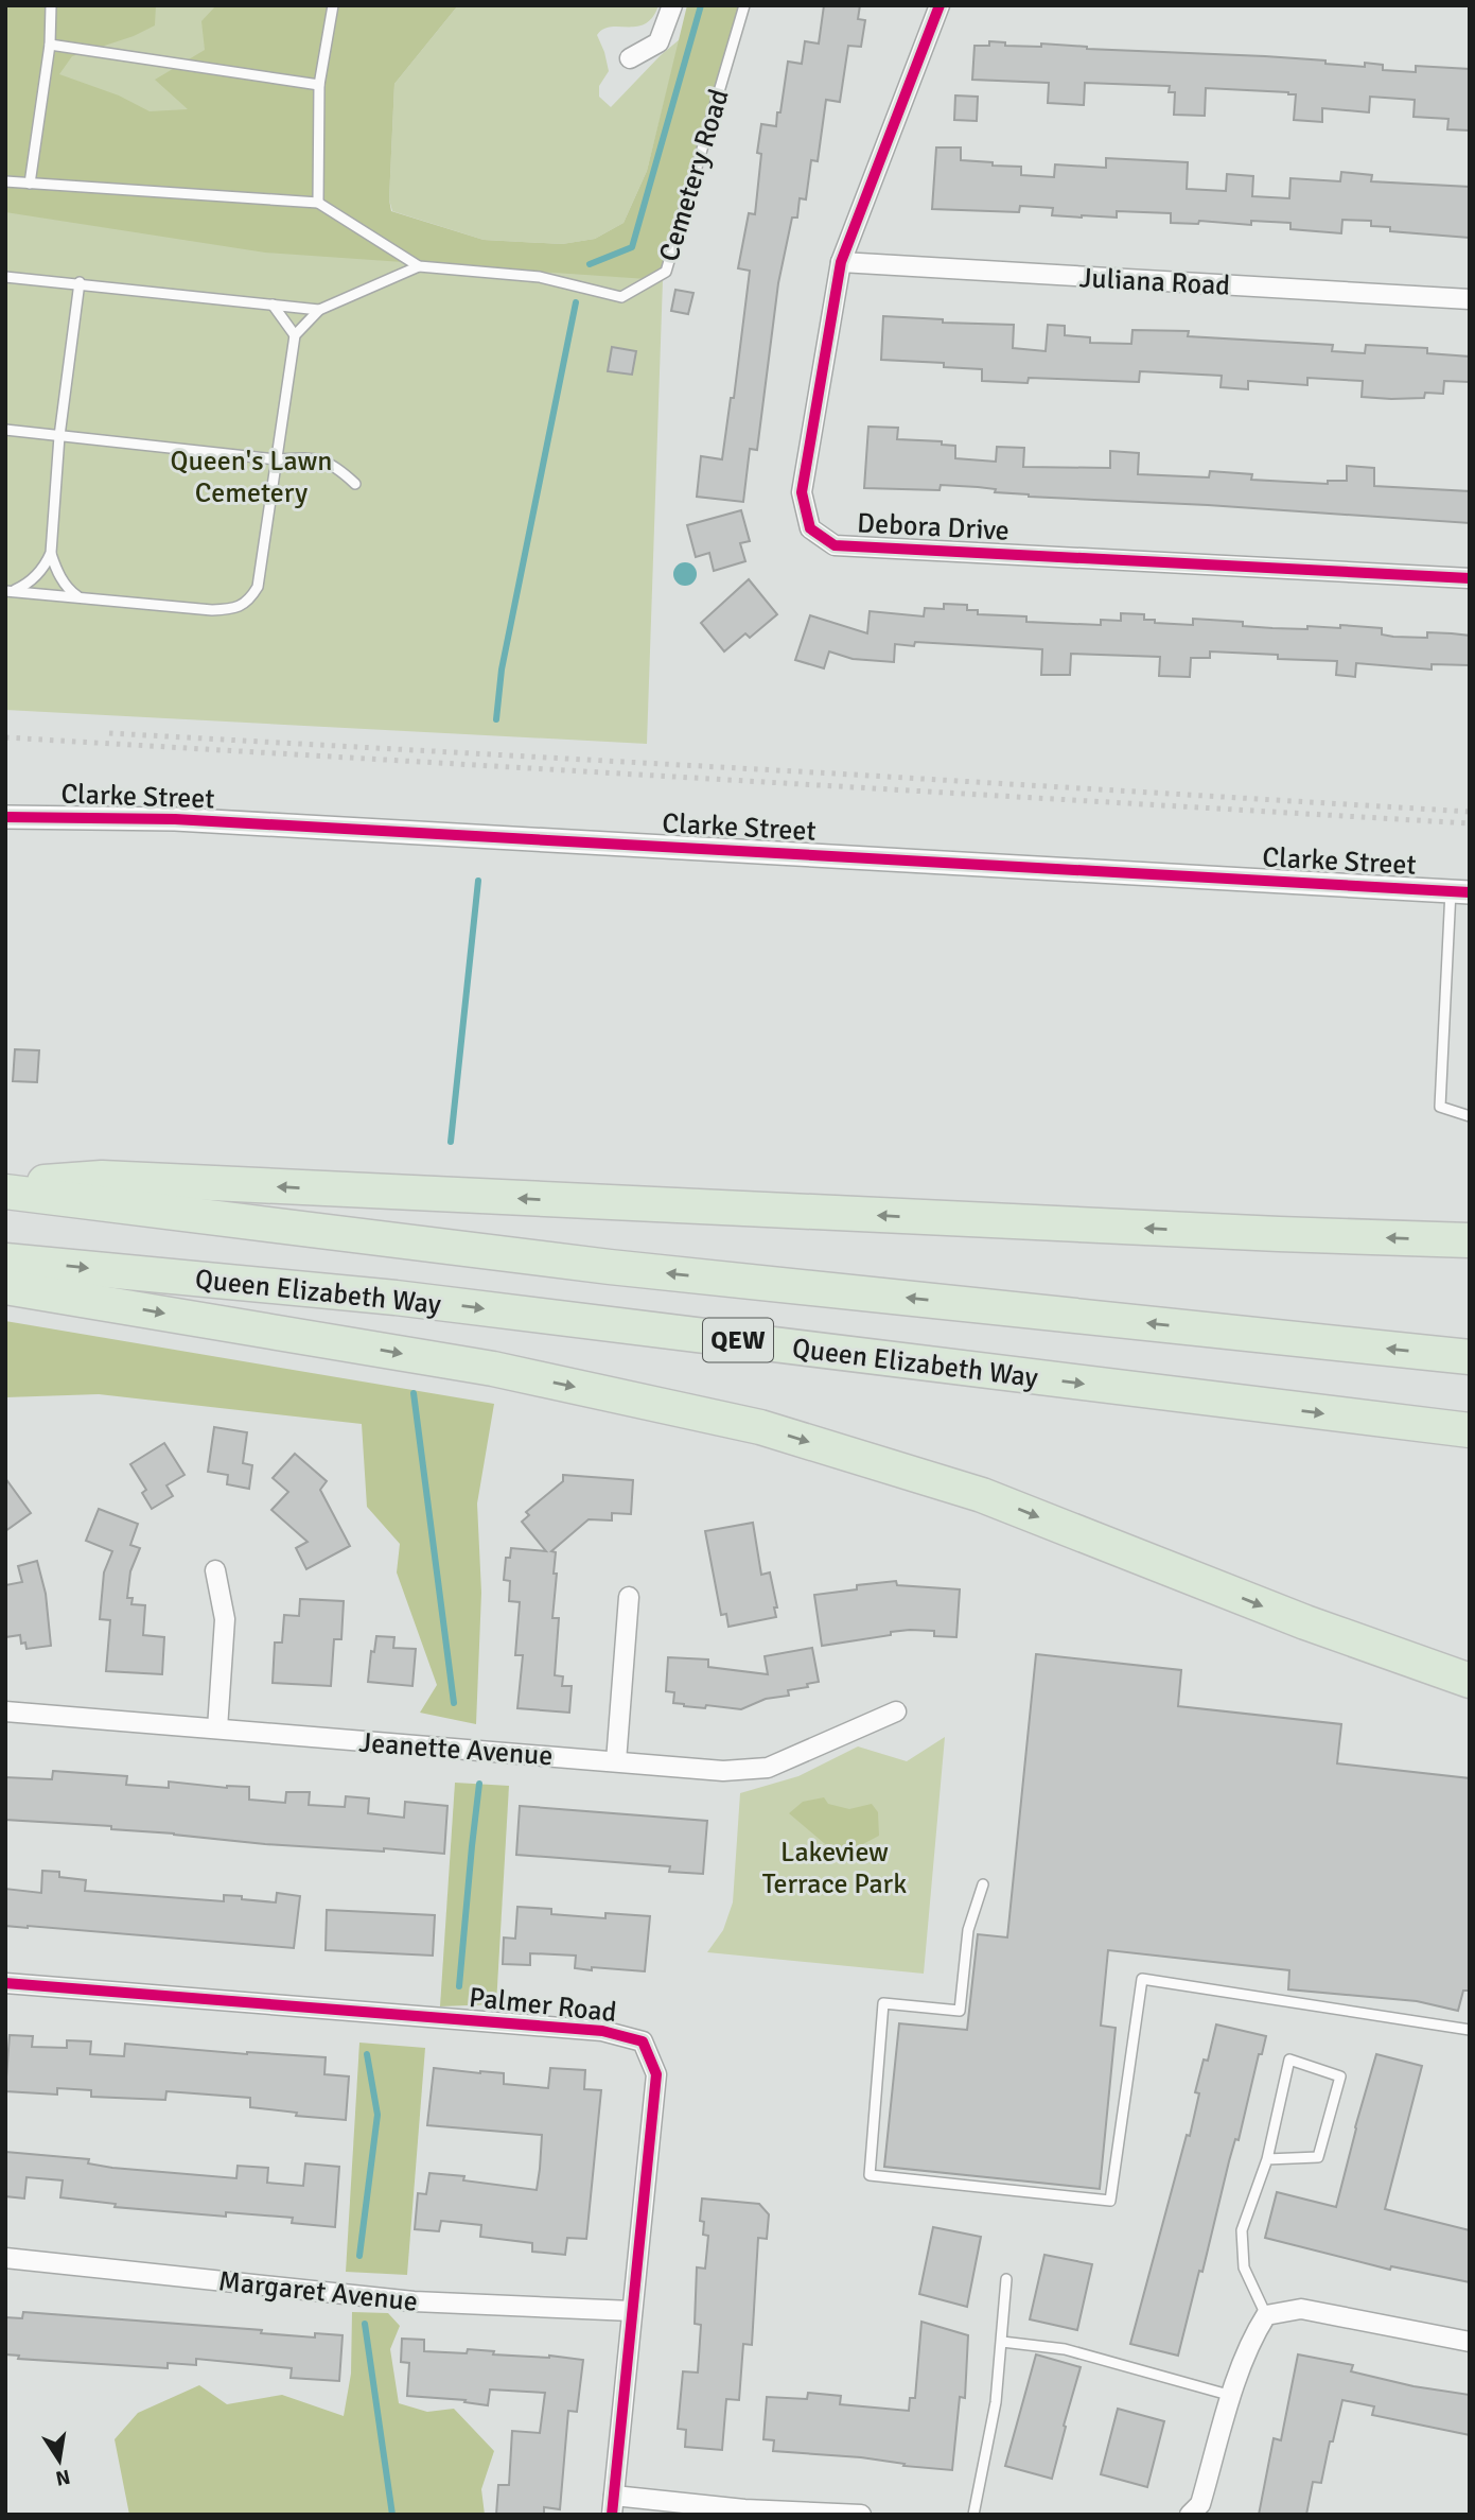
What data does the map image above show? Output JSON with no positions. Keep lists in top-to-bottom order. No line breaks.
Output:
{"streets":{"highway":["Queen Elizabeth Way","QEW"],"street":["Juliana Road","Debora Drive","Clarke Street","Jeanette Avenue","Palmer Road","Margaret Avenue"],"lane":["Cemetery Road"]},"crossings":[["Juliana Road","Debora Drive"],["Palmer Road","Margaret Avenue"]],"parks":["Queen's Lawn Cemetery","Lakeview Terrace Park"],"north":"bottom"}
